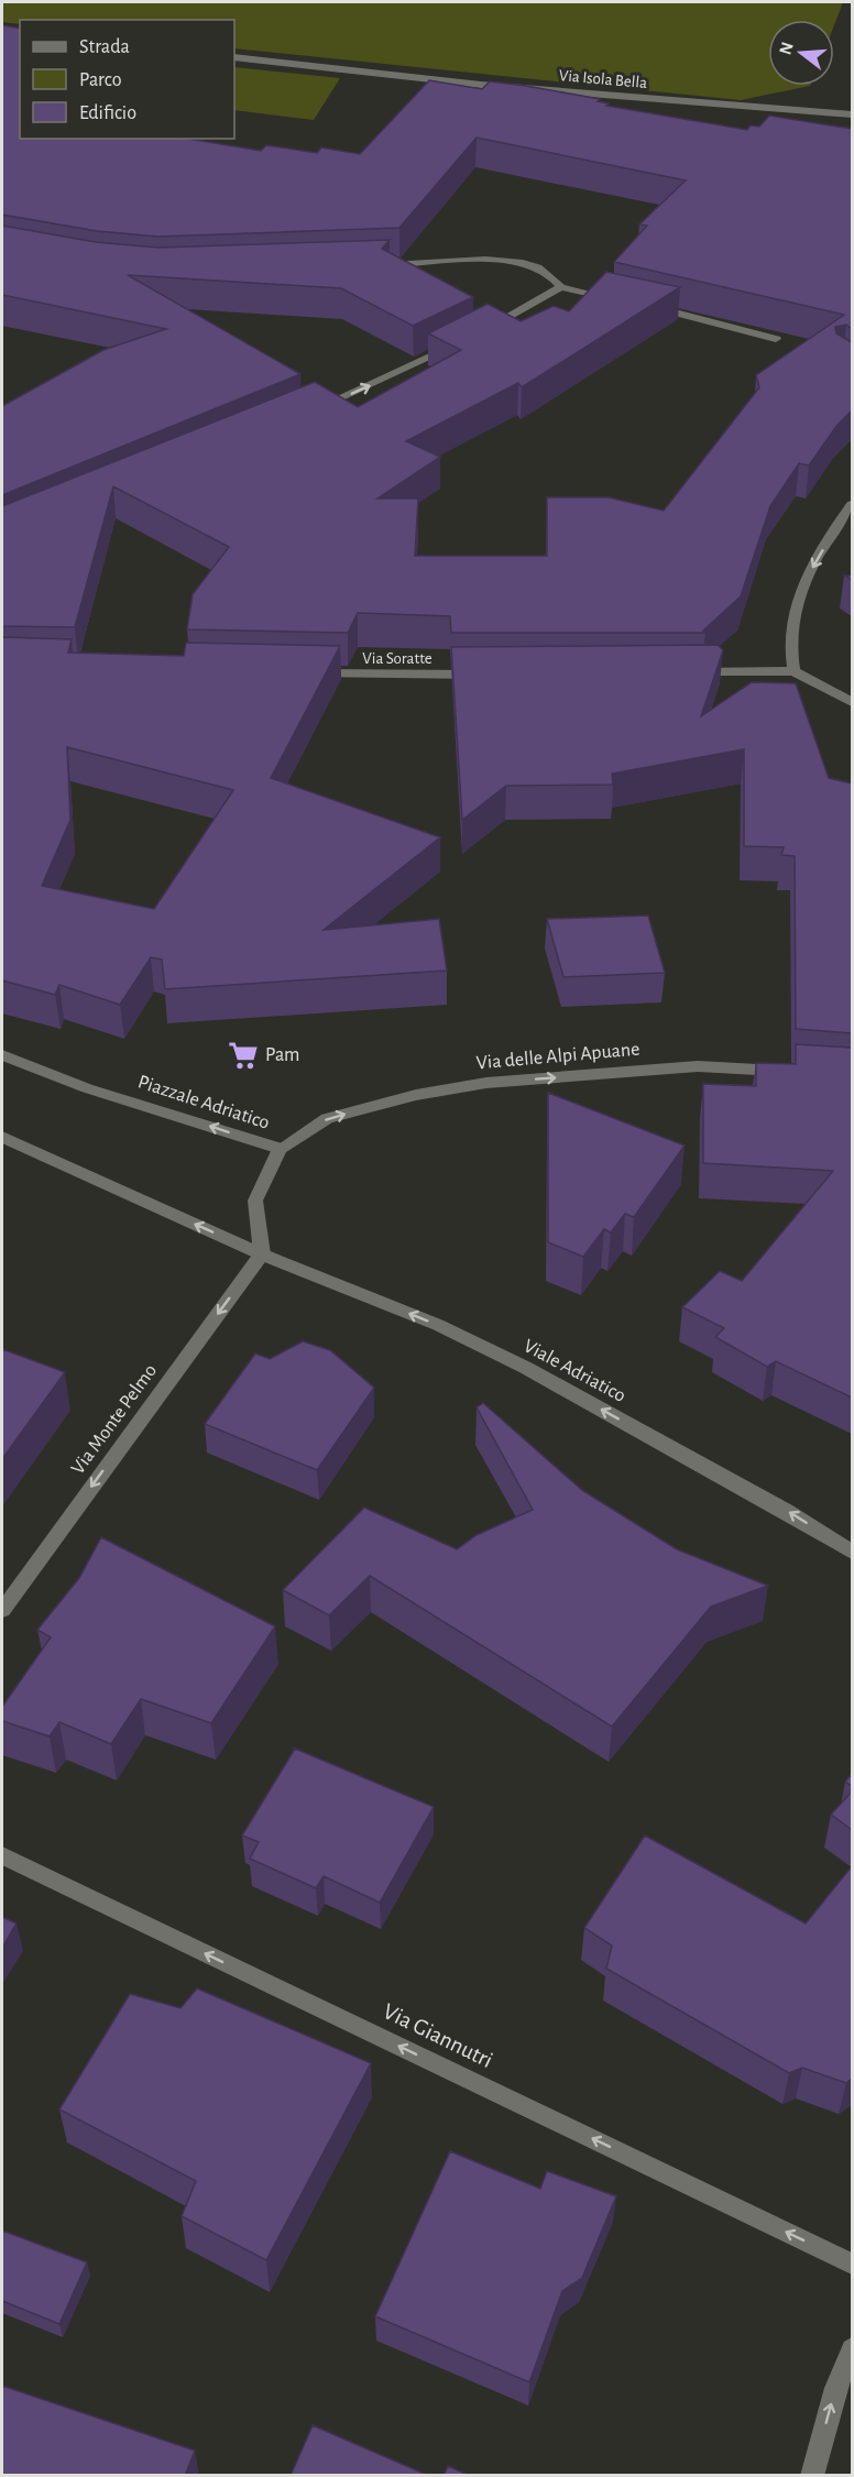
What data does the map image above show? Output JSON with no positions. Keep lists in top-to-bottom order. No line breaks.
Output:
{"streets":{"street":["Via Isola Bella","Via Soratte","Via delle Alpi Apuane","Piazzale Adriatico","Viale Adriatico","Via Monte Pelmo","Via Giannutri"]},"crossings":[["Via delle Alpi Apuane","Piazzale Adriatico"],["Piazzale Adriatico","Viale Adriatico"],["Piazzale Adriatico","Via Monte Pelmo"],["Viale Adriatico","Via Monte Pelmo"]],"one_way":["Via delle Alpi Apuane","Viale Adriatico","Via Monte Pelmo","Via Giannutri"],"places":{"supermarket":["Pam"]},"legend":["Strada","Parco","Edificio"],"north":"left"}
